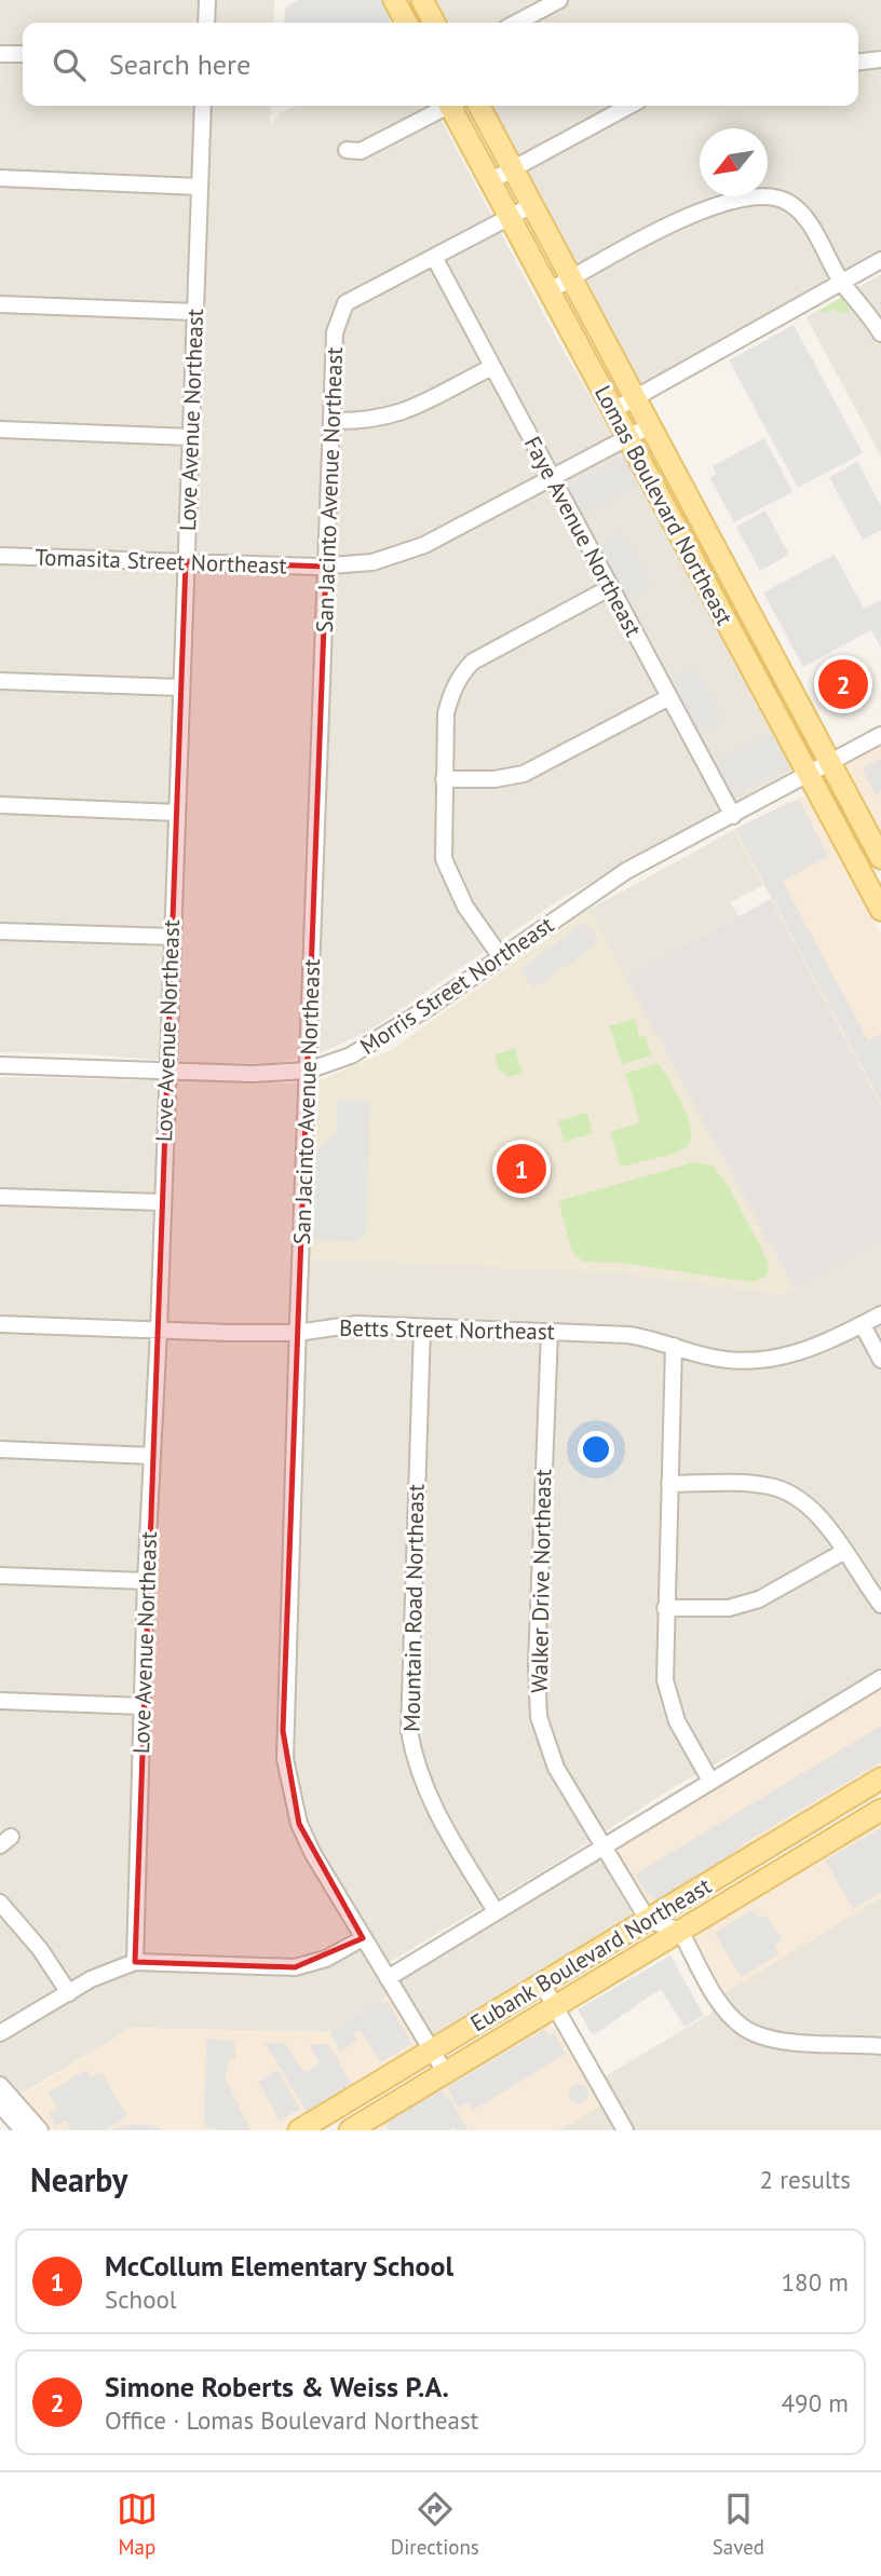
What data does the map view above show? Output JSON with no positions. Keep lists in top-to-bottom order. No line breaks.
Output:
{"streets":{"main road":["Lomas Boulevard Northeast","Eubank Boulevard Northeast"],"street":["Love Avenue Northeast","San Jacinto Avenue Northeast","Faye Avenue Northeast","Tomasita Street Northeast","Morris Street Northeast","Betts Street Northeast","Walker Drive Northeast","Mountain Road Northeast"]},"crossings":[["Love Avenue Northeast","Tomasita Street Northeast"],["Love Avenue Northeast","Morris Street Northeast"],["Love Avenue Northeast","Betts Street Northeast"],["San Jacinto Avenue Northeast","Lomas Boulevard Northeast"],["San Jacinto Avenue Northeast","Faye Avenue Northeast"],["San Jacinto Avenue Northeast","Tomasita Street Northeast"],["San Jacinto Avenue Northeast","Morris Street Northeast"],["San Jacinto Avenue Northeast","Betts Street Northeast"],["San Jacinto Avenue Northeast","Eubank Boulevard Northeast"],["Lomas Boulevard Northeast","Tomasita Street Northeast"],["Lomas Boulevard Northeast","Morris Street Northeast"],["Faye Avenue Northeast","Tomasita Street Northeast"],["Faye Avenue Northeast","Morris Street Northeast"],["Betts Street Northeast","Walker Drive Northeast"],["Betts Street Northeast","Mountain Road Northeast"],["Walker Drive Northeast","Eubank Boulevard Northeast"]],"north":"bottom left","page":{"search":"Search here","pins":["2","1"],"heading":["Nearby","2 results"],"list":[{"mark":"1","name":"McCollum Elementary School","note":"School","value":"180 m"},{"mark":"2","name":"Simone Roberts & Weiss P.A.","note":"Office · Lomas Boulevard Northeast","value":"490 m"}],"nav":["Map","Directions","Saved"]}}
